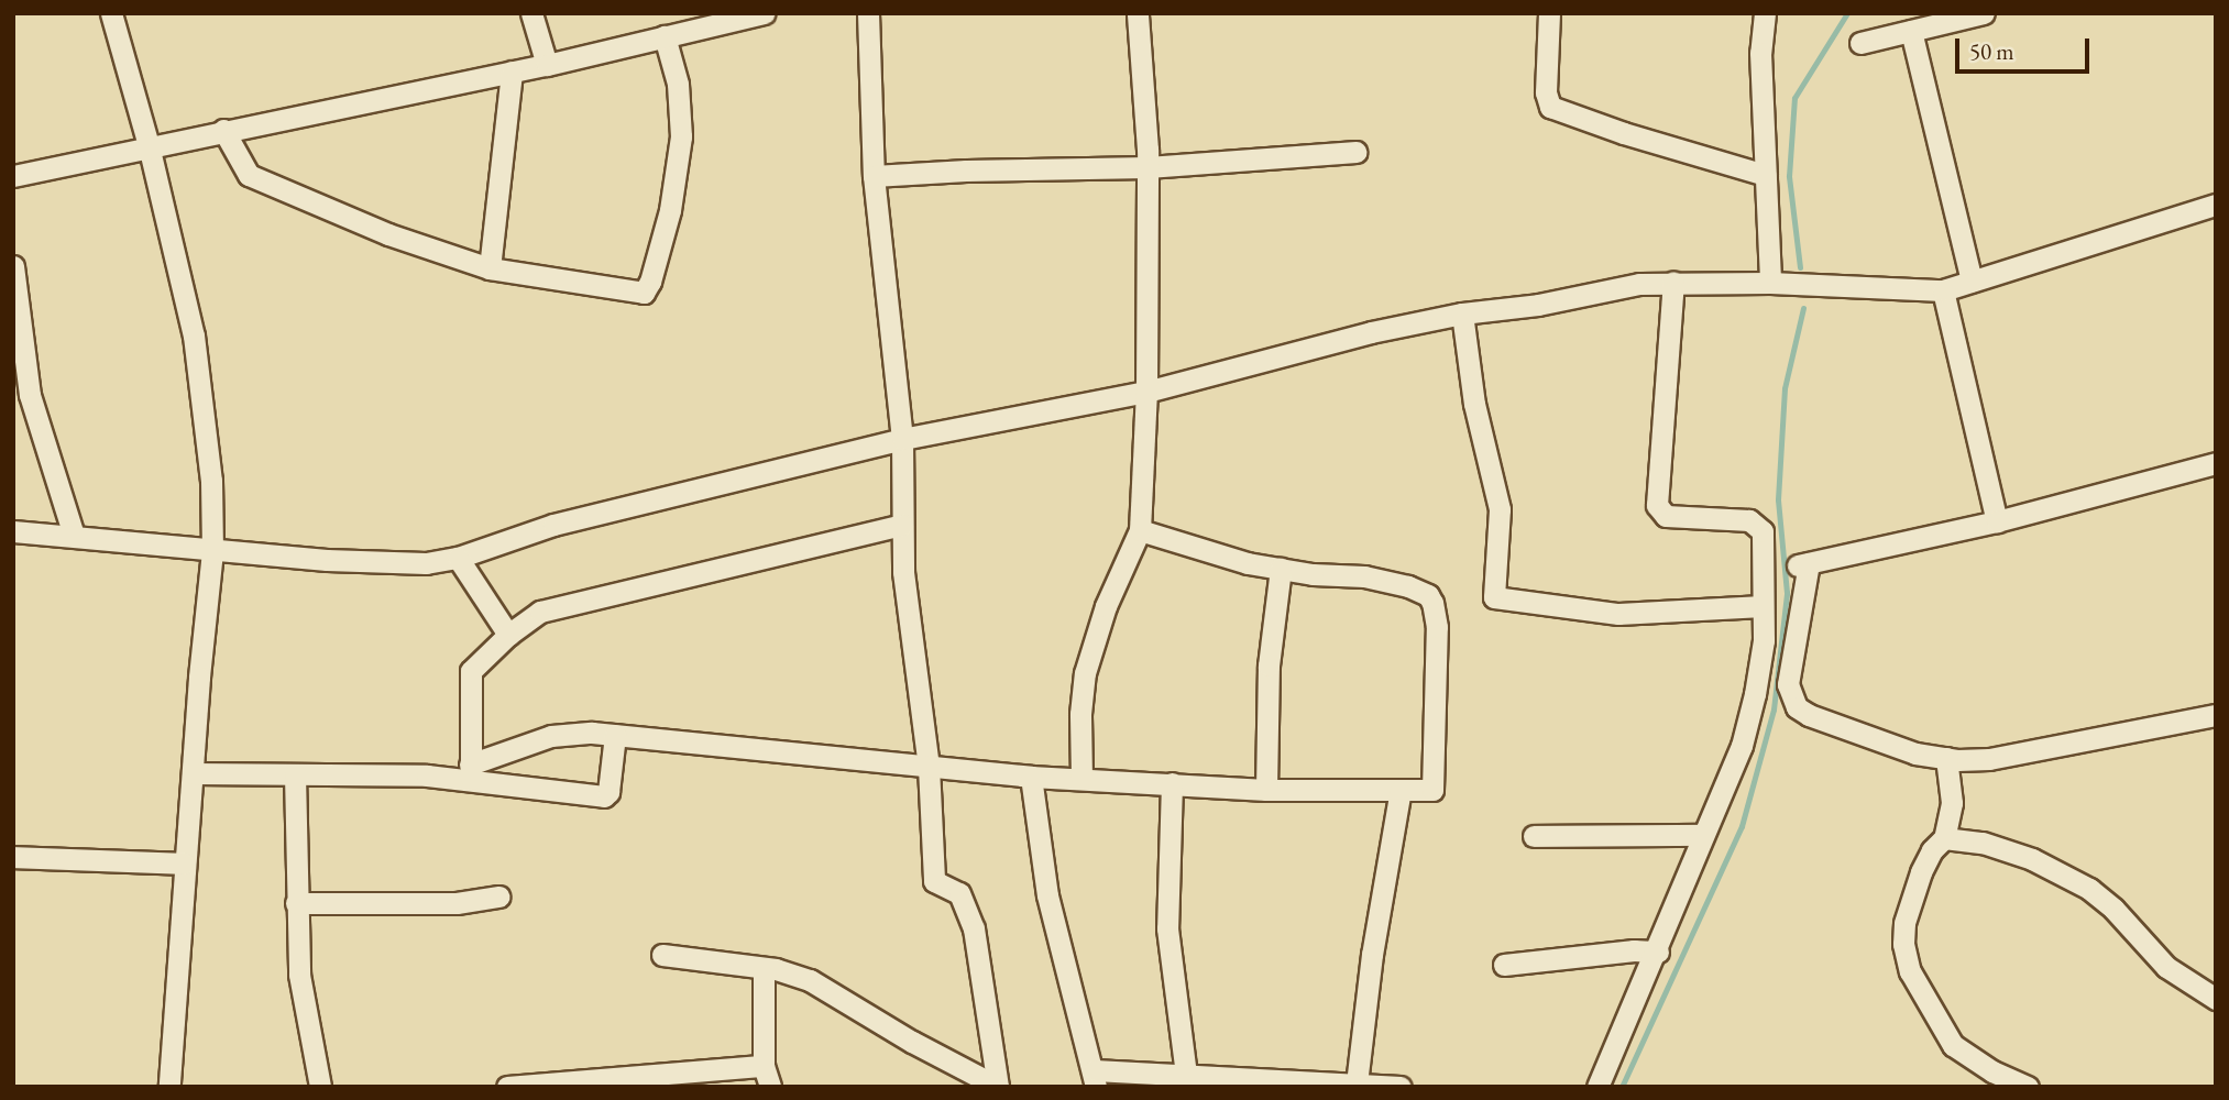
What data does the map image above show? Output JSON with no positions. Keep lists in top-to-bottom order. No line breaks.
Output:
{"scale_bar":"50 m"}
